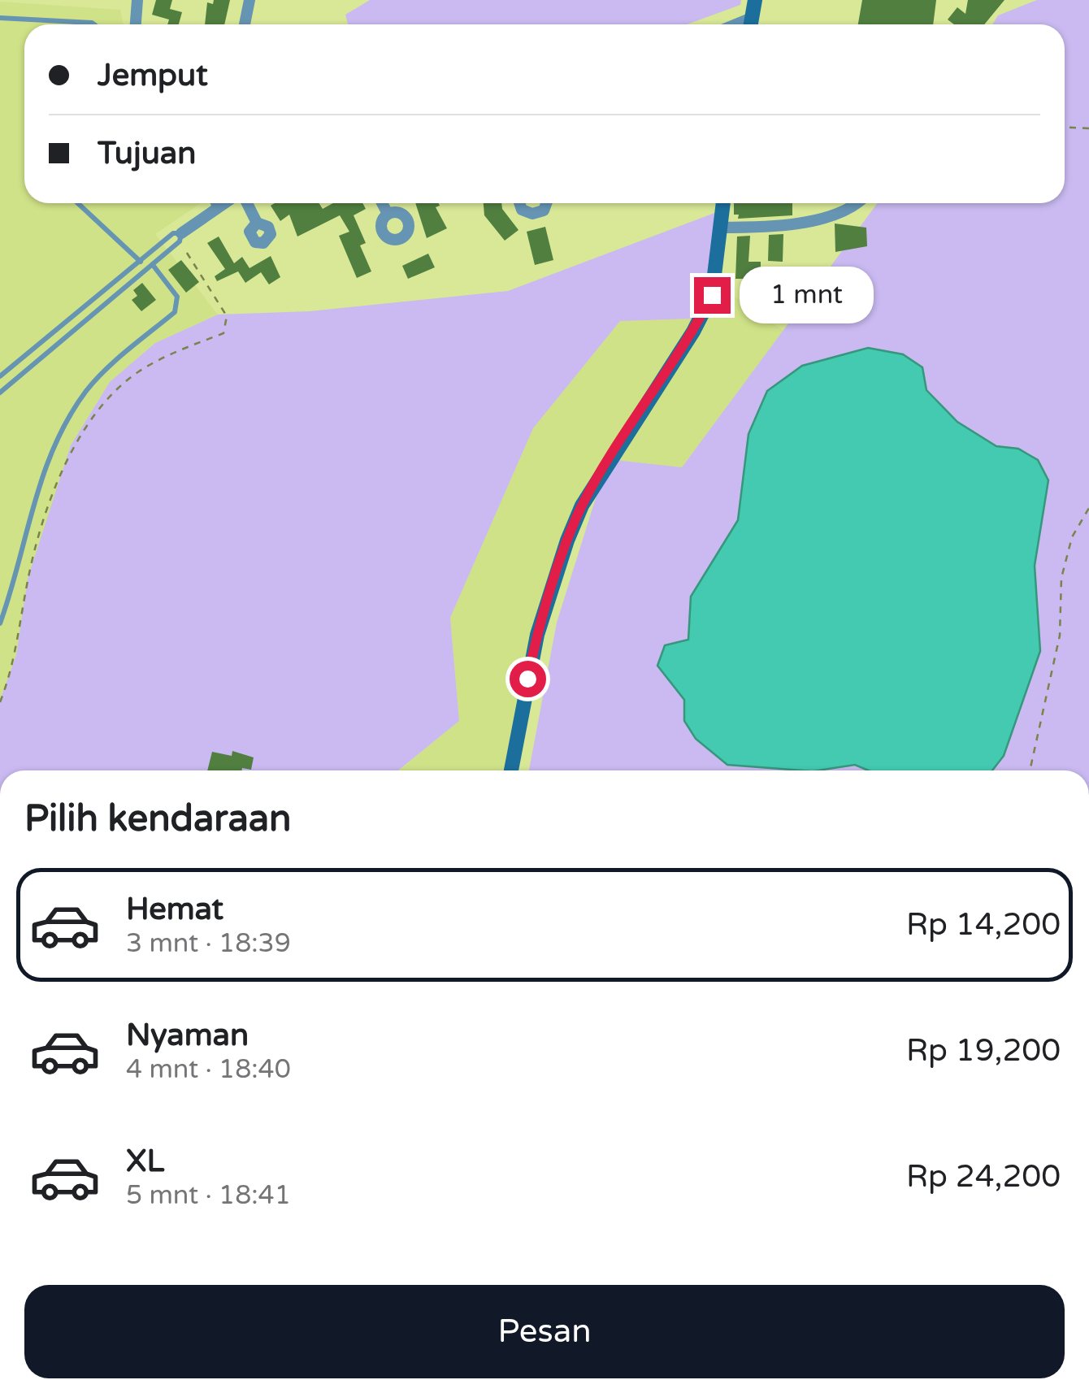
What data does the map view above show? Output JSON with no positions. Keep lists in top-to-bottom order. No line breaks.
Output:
{"page":{"banner":["Jemput","Tujuan"],"bubble":"1 mnt","heading":"Pilih kendaraan","list":[{"name":"Hemat","note":"3 mnt · 18:39","value":"Rp 14,200"},{"name":"Nyaman","note":"4 mnt · 18:40","value":"Rp 19,200"},{"name":"XL","note":"5 mnt · 18:41","value":"Rp 24,200"}],"buttons":"Pesan"}}
